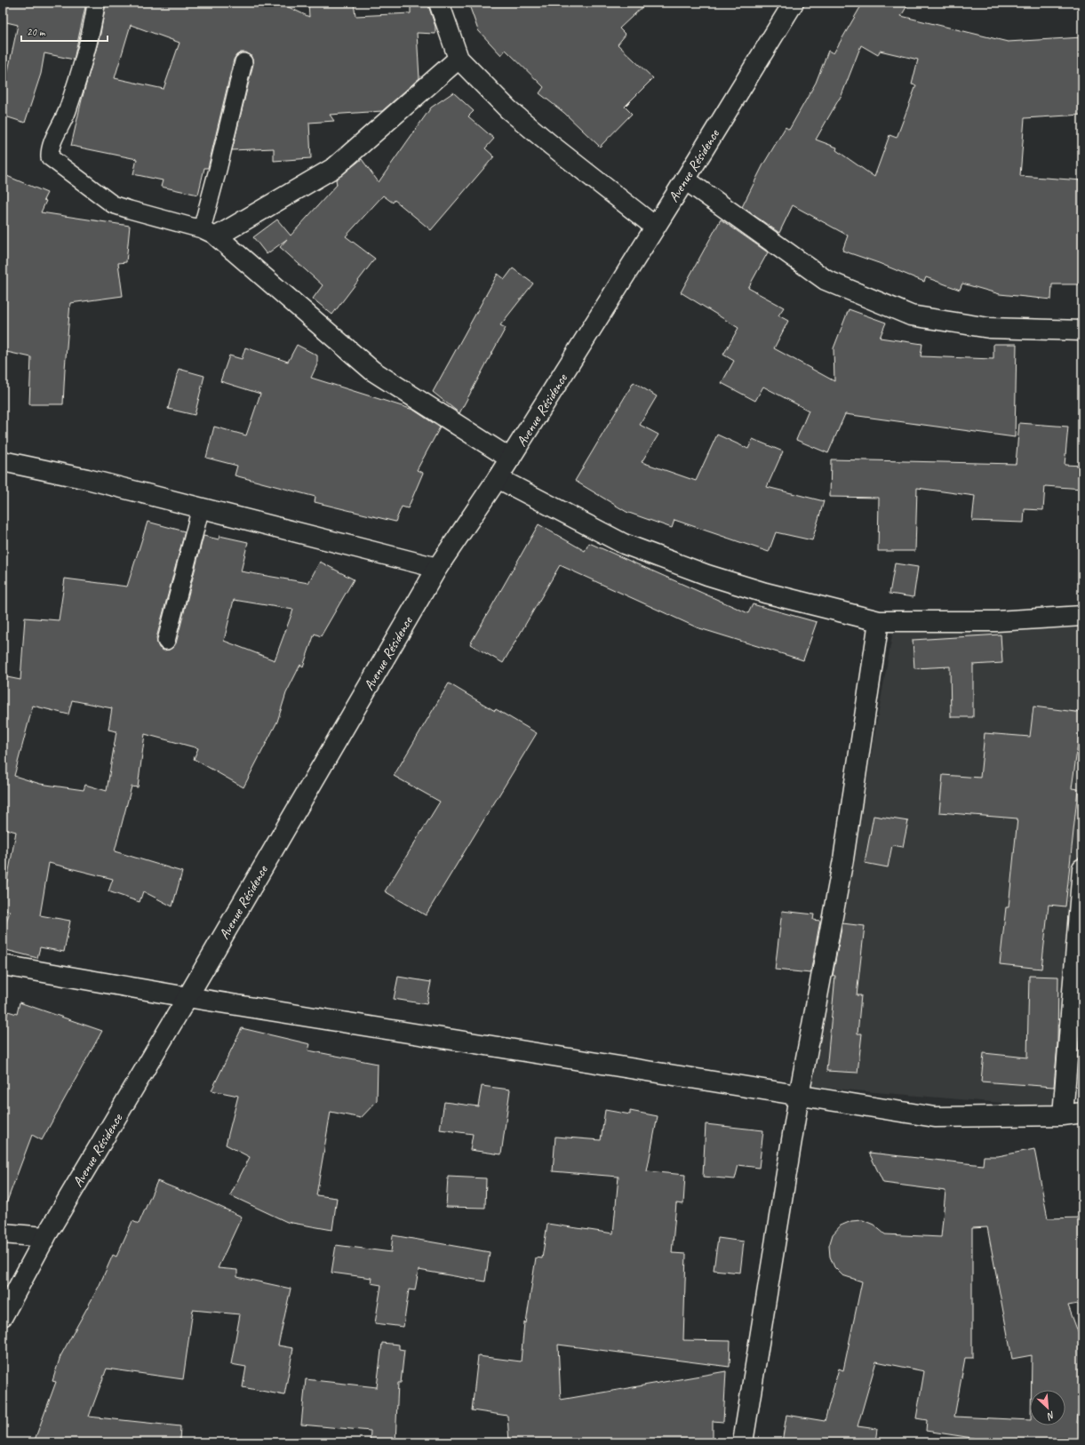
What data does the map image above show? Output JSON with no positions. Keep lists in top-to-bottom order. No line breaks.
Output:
{"streets":{"street":["Avenue Résidence"]},"scale_bar":"20 m","north":"bottom right"}
